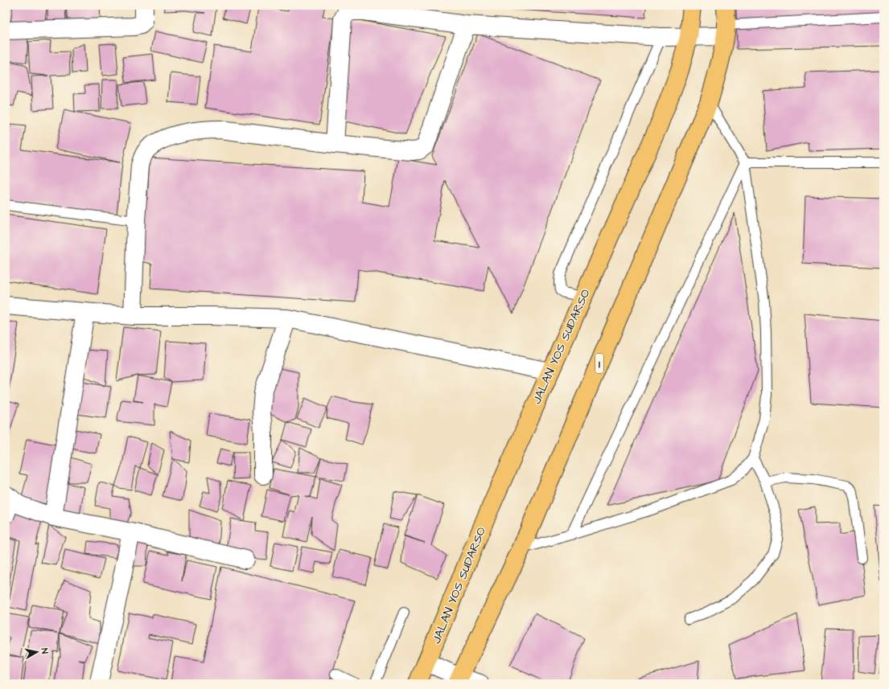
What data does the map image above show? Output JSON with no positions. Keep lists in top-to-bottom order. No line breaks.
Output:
{"streets":{"highway":["JALAN YOS SUDARSO","1"]},"north":"right"}
